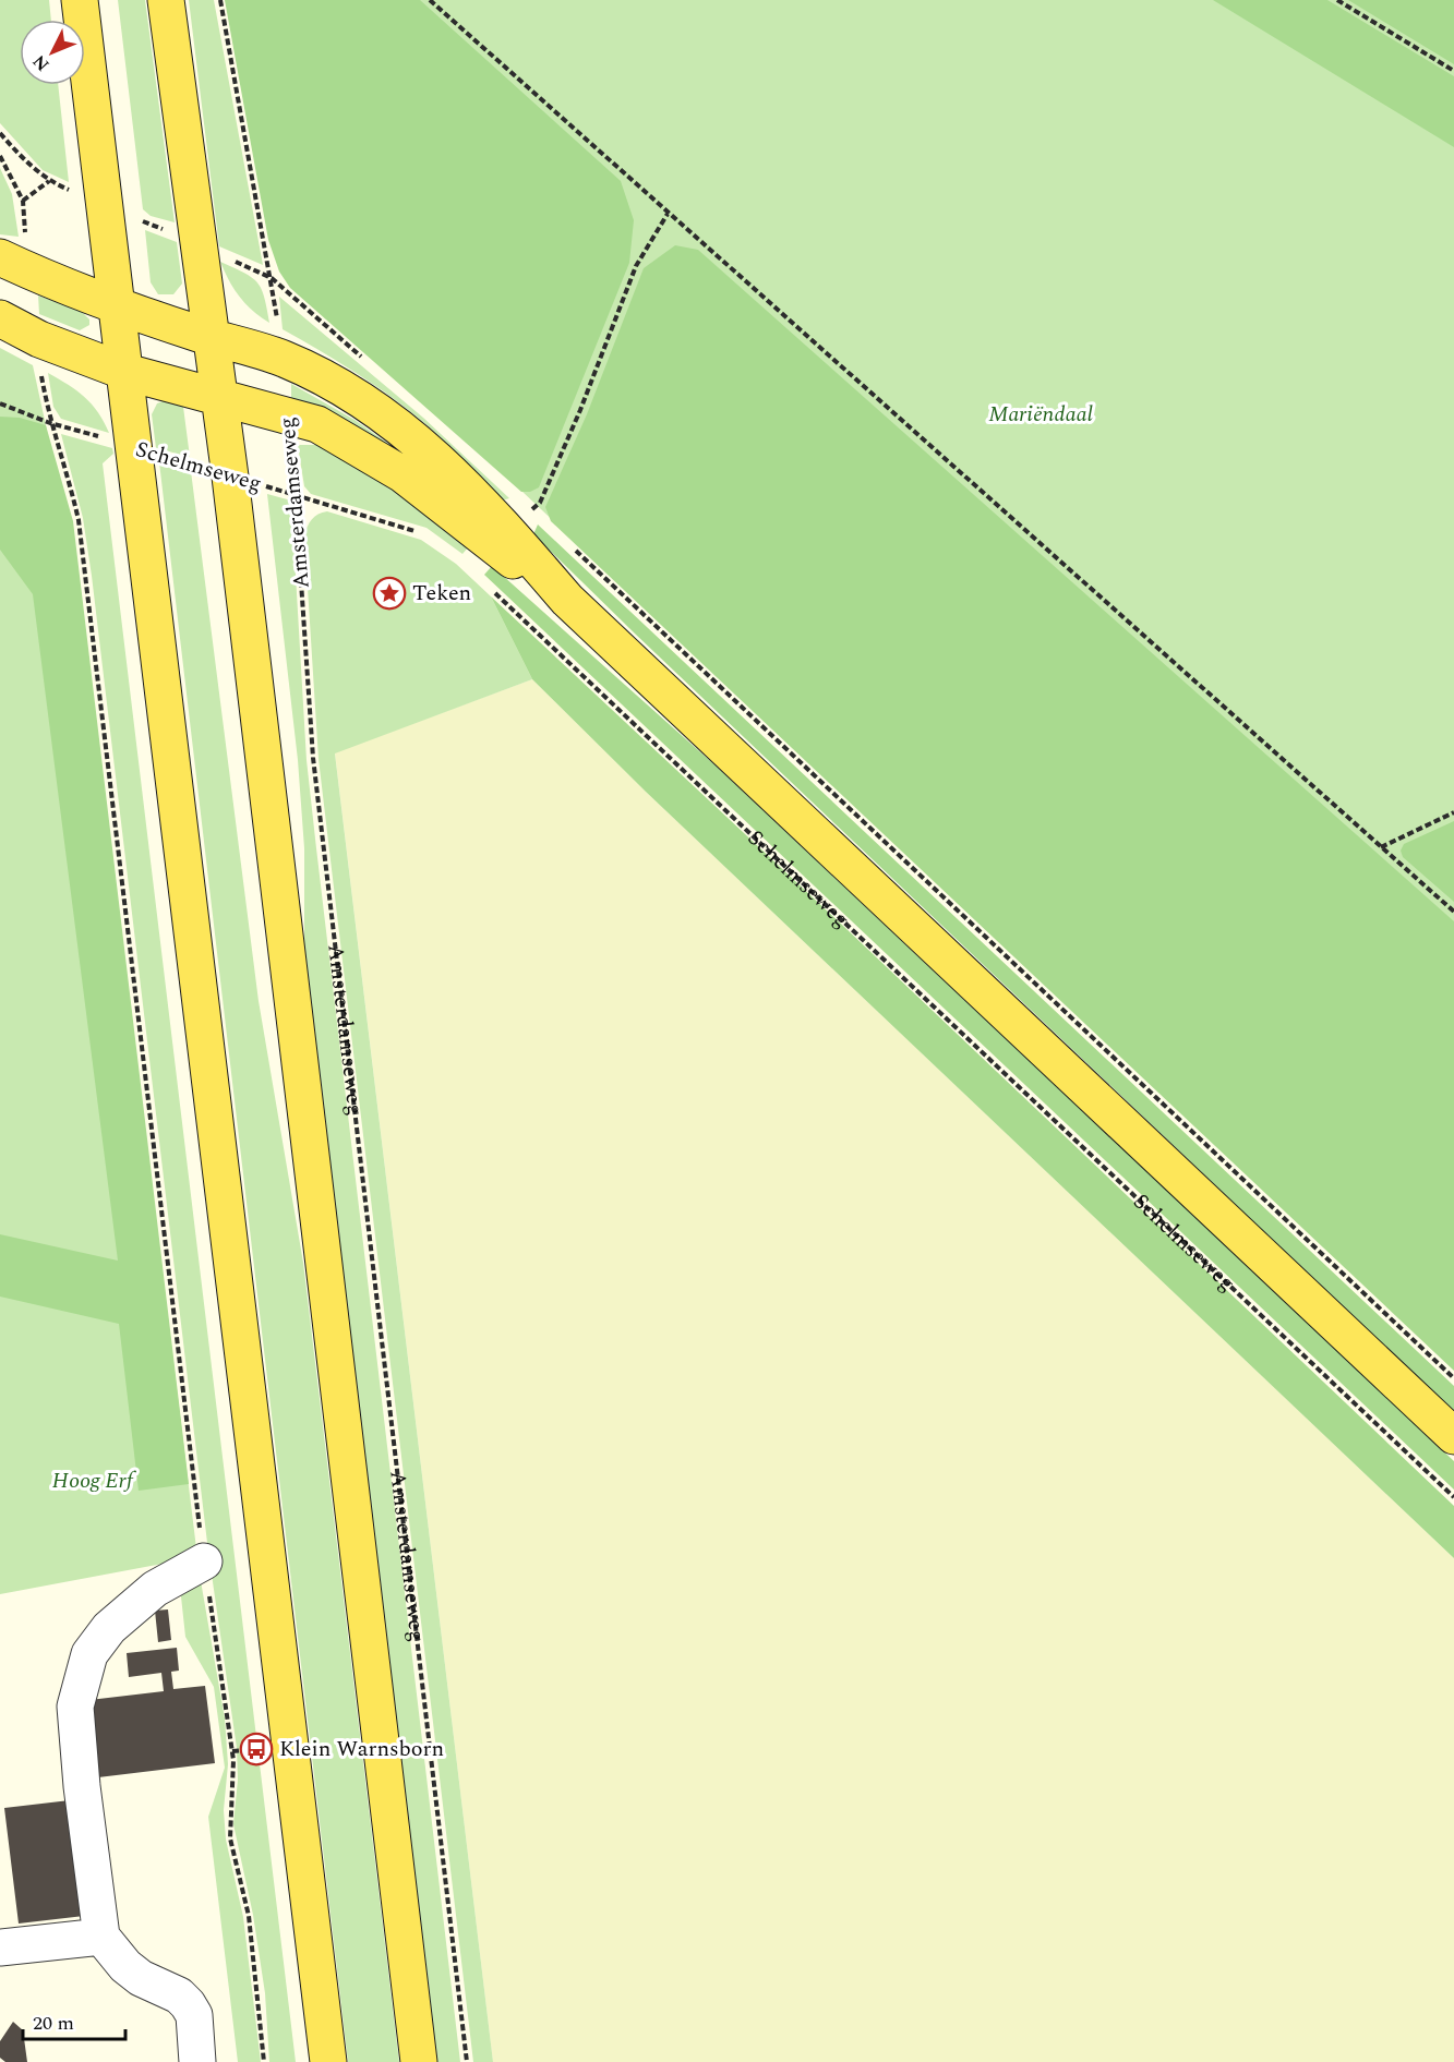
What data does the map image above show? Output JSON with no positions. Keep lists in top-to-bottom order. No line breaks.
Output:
{"streets":{"main road":["Schelmseweg"],"path":["Amsterdamseweg"]},"crossings":[["Schelmseweg","Amsterdamseweg"]],"parks":["Mariëndaal","Hoog Erf"],"places":{"place":["Teken"],"bus stop":["Klein Warnsborn"]},"scale_bar":"20 m","north":"bottom left"}
